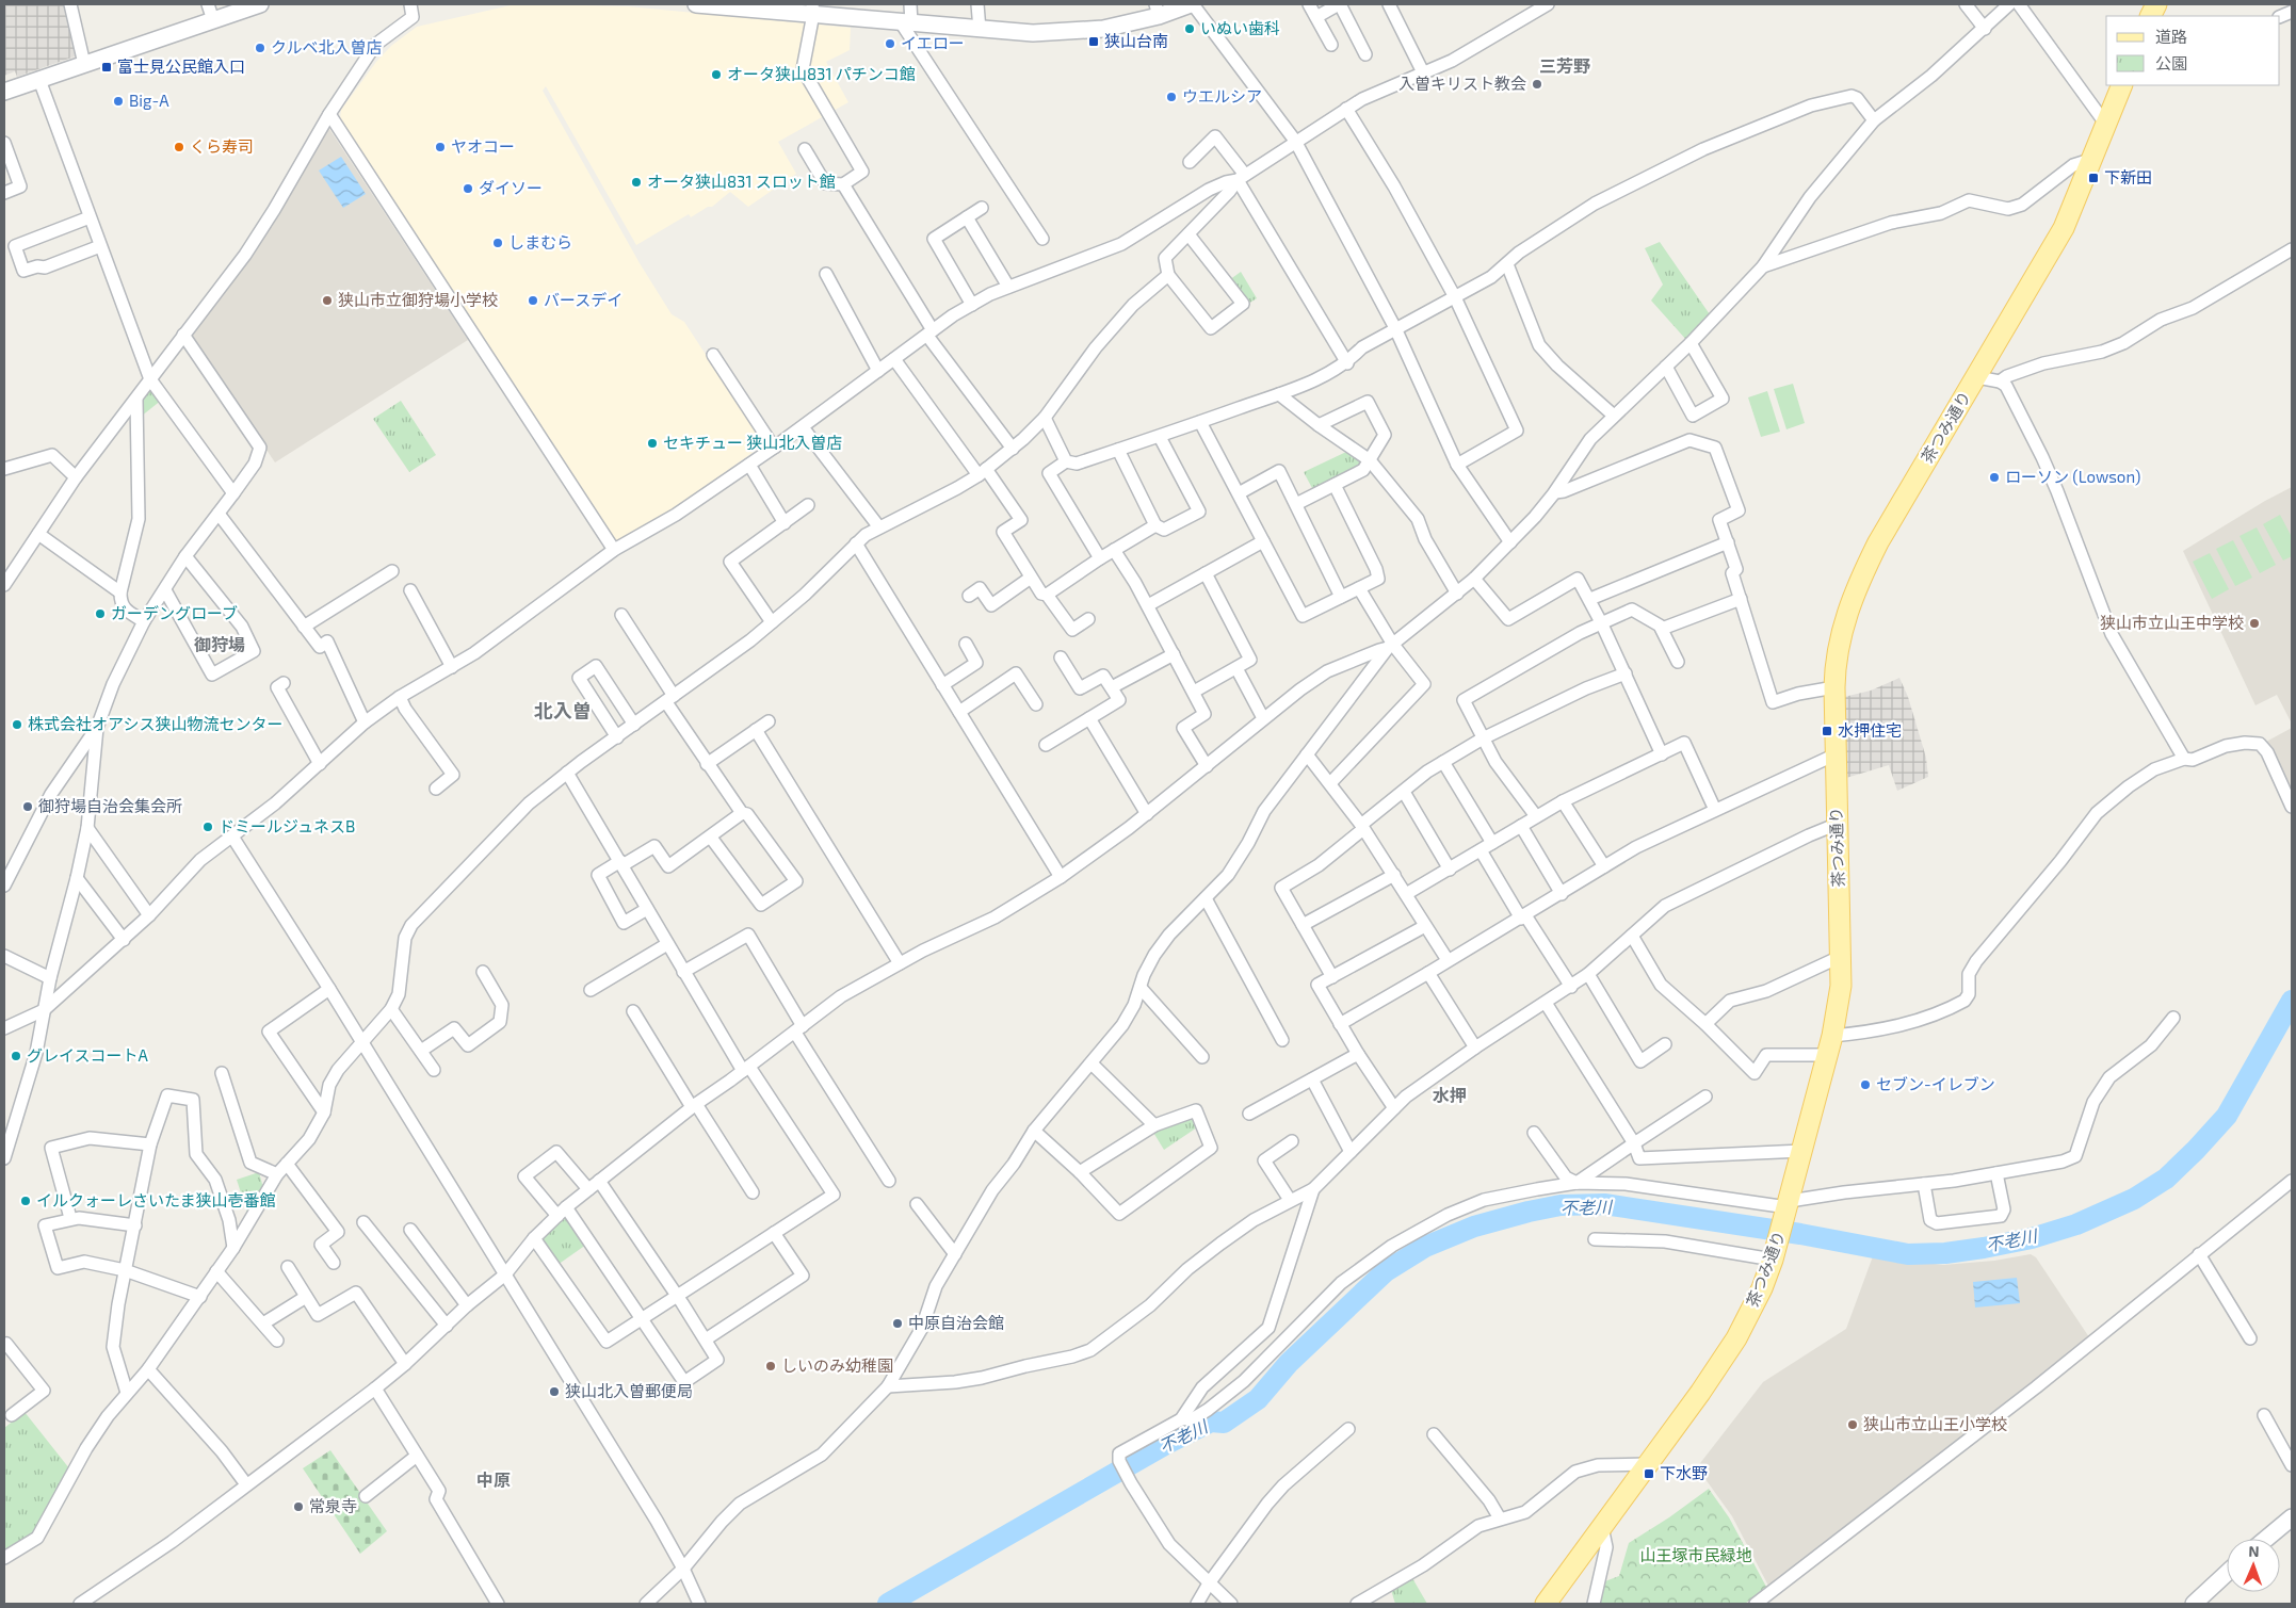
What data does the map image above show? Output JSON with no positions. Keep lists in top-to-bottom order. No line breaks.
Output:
{"streets":{"main road":["茶つみ通り"]},"districts":["三芳野","御狩場","北入曽","水押","中原"],"water":["不老川"],"parks":["山王塚市民緑地"],"places":{"other":["いぬい歯科","イエロー","クルベ北入曽店","オータ狭山831 パチンコ館","入曽キリスト教会","ウエルシア","Big-A","くら寿司","ヤオコー","オータ狭山831 スロット館","ダイソー","しまむら","狭山市立御狩場小学校","バースデイ","セキチュー 狭山北入曽店","ローソン (Lowson)","ガーデングローブ","狭山市立山王中学校","株式会社オアシス狭山物流センター","御狩場自治会集会所","ドミールジュネスB","グレイスコートA","セブン-イレブン","イルクォーレさいたま狭山壱番館","中原自治会館","しいのみ幼稚園","狭山北入曽郵便局","狭山市立山王小学校","常泉寺"],"transit":["狭山台南","富士見公民館入口","下新田","水押住宅","下水野"]},"legend":["道路","公園"],"north":"top"}
